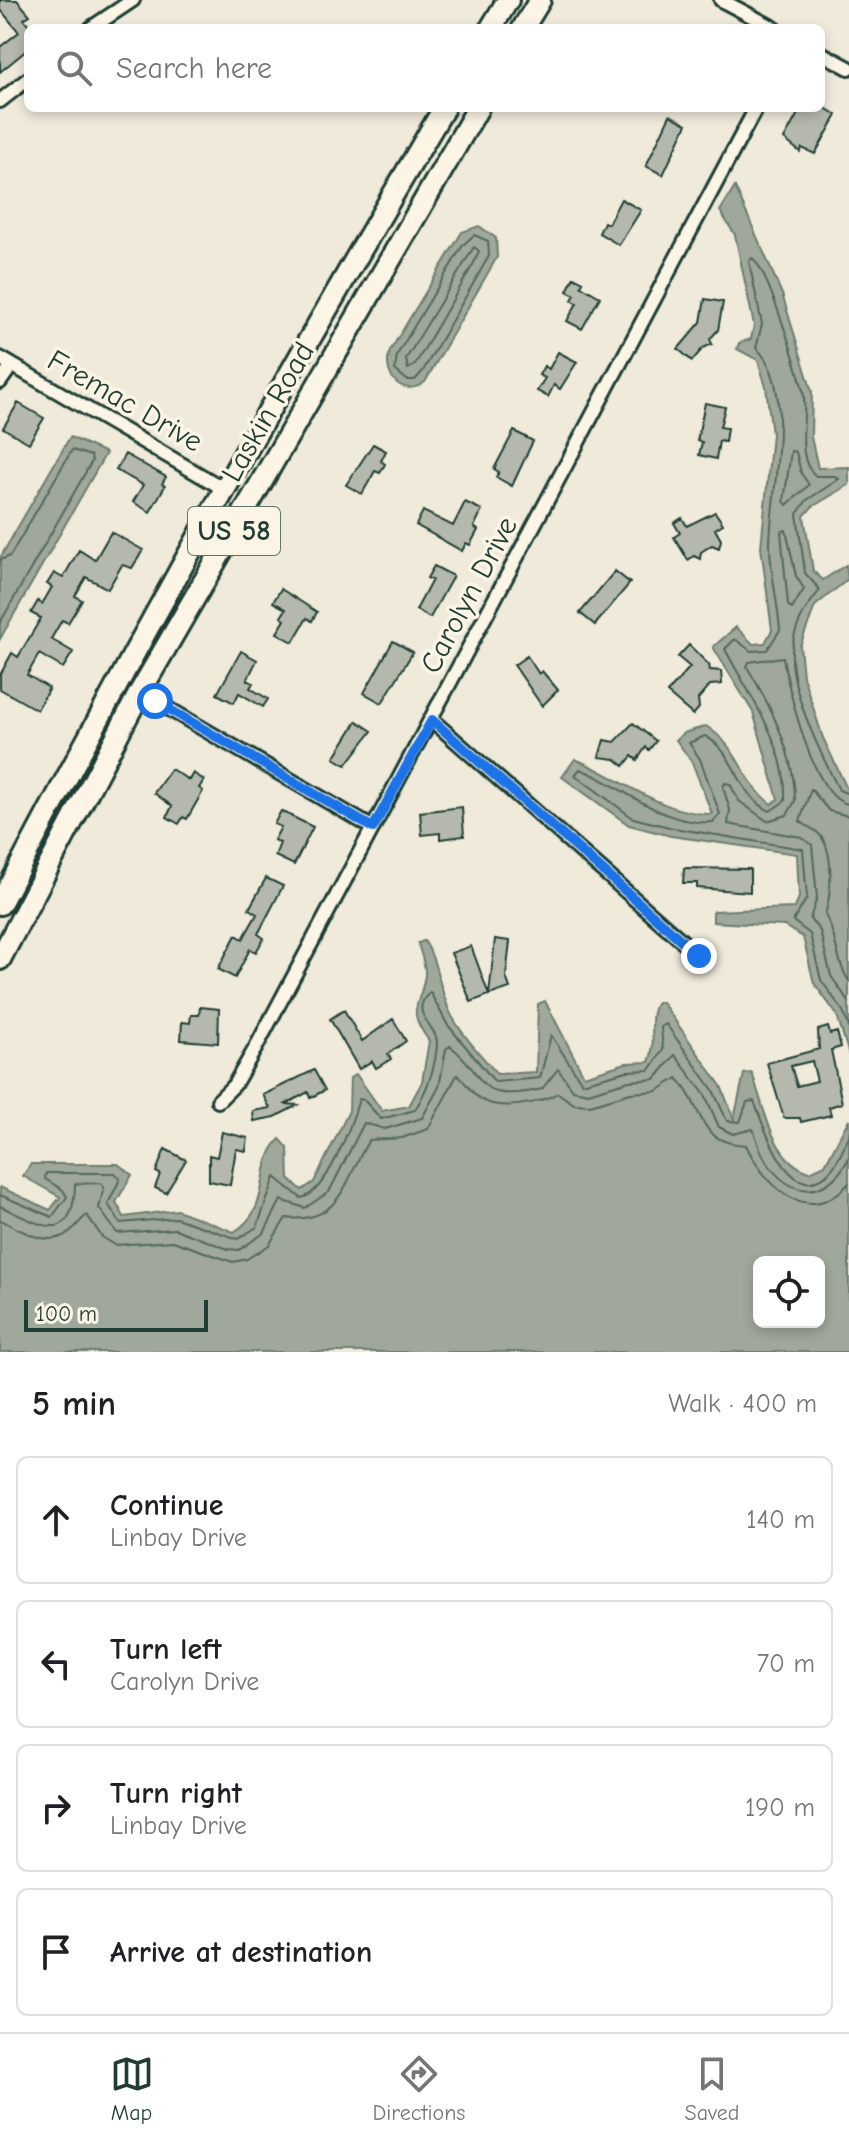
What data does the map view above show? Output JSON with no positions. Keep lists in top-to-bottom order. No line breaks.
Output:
{"streets":{"main road":["Laskin Road","US 58"],"street":["Fremac Drive","Carolyn Drive"]},"crossings":[["Fremac Drive","Laskin Road"]],"scale_bar":"100 m","page":{"search":"Search here","scale":"100 m","heading":["5 min","Walk · 400 m"],"list":[["Continue","Linbay Drive","140 m"],["Turn left","Carolyn Drive","70 m"],["Turn right","Linbay Drive","190 m"],"Arrive at destination"],"nav":["Map","Directions","Saved"]}}
